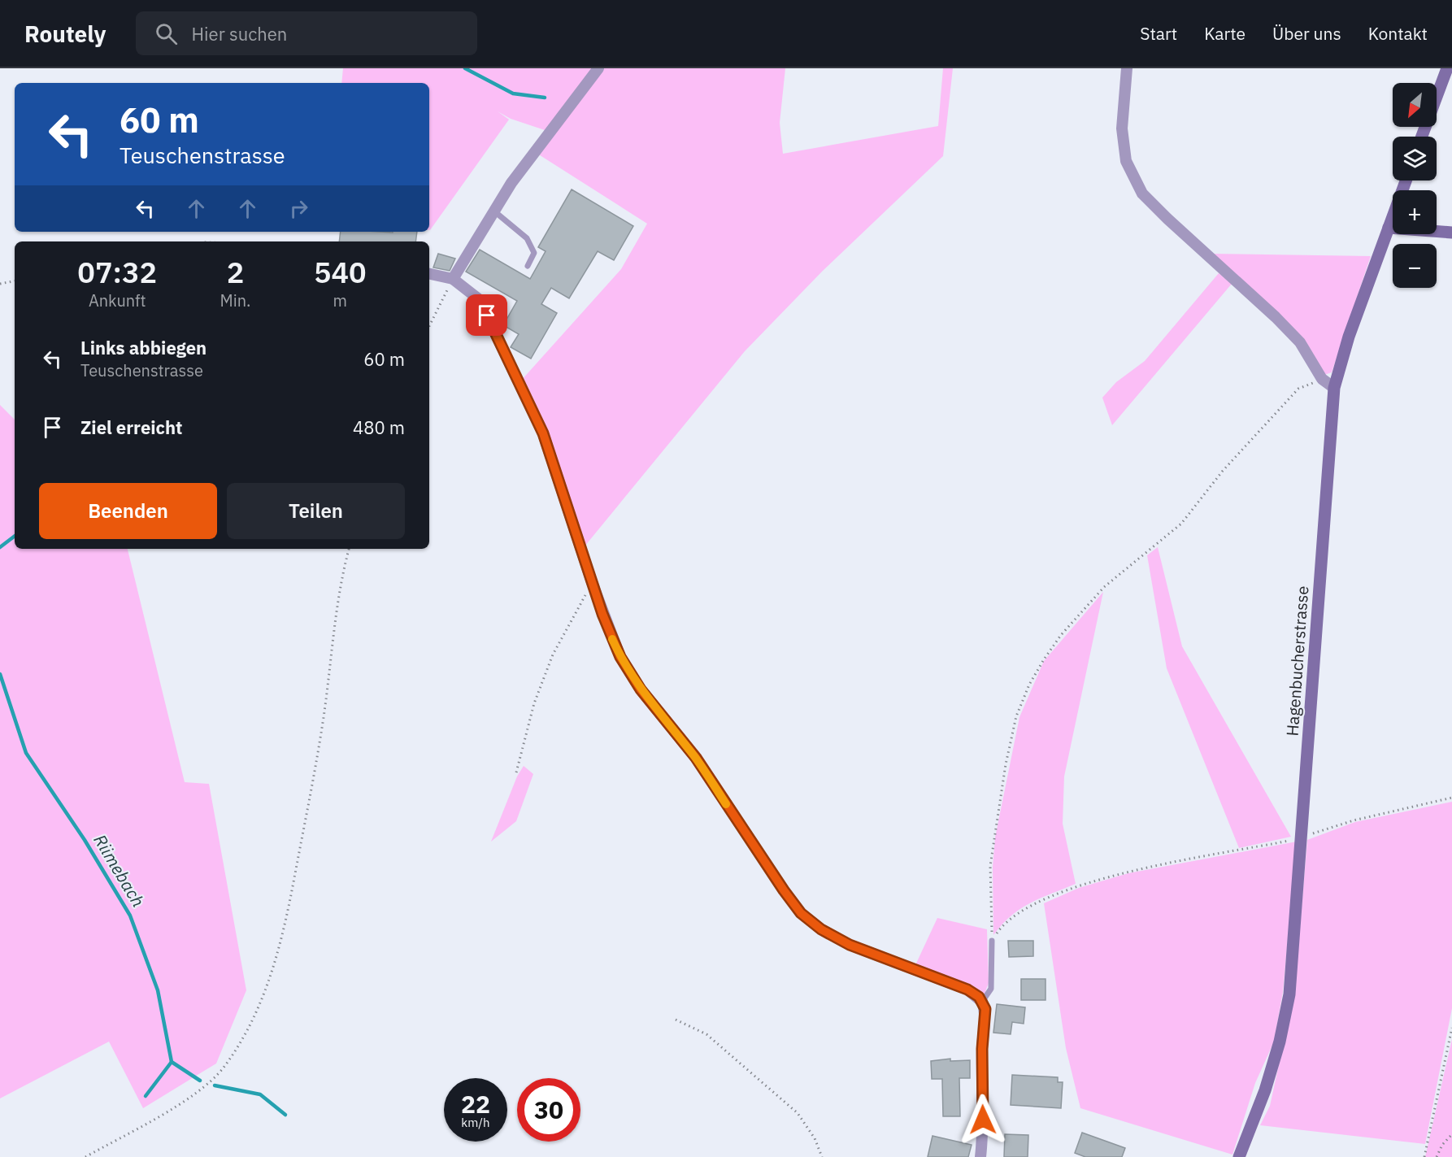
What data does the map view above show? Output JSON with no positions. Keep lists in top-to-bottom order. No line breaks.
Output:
{"streets":{"street":["Hagenbucherstrasse"]},"water":["Riimebach"],"north":"bottom left","page":{"header":"Routely","search":"Hier suchen","nav":["Start","Karte","Über uns","Kontakt"],"map_buttons":["+","−"],"turn":["60 m","Teuschenstrasse"],"eta":["07:32","Ankunft","2","Min.","540","m"],"list":[{"name":"Links abbiegen","note":"Teuschenstrasse","value":"60 m"},{"name":"Ziel erreicht","value":"480 m"}],"buttons":["Beenden","Teilen"],"speed":"22 km/h","limit":"30"}}
